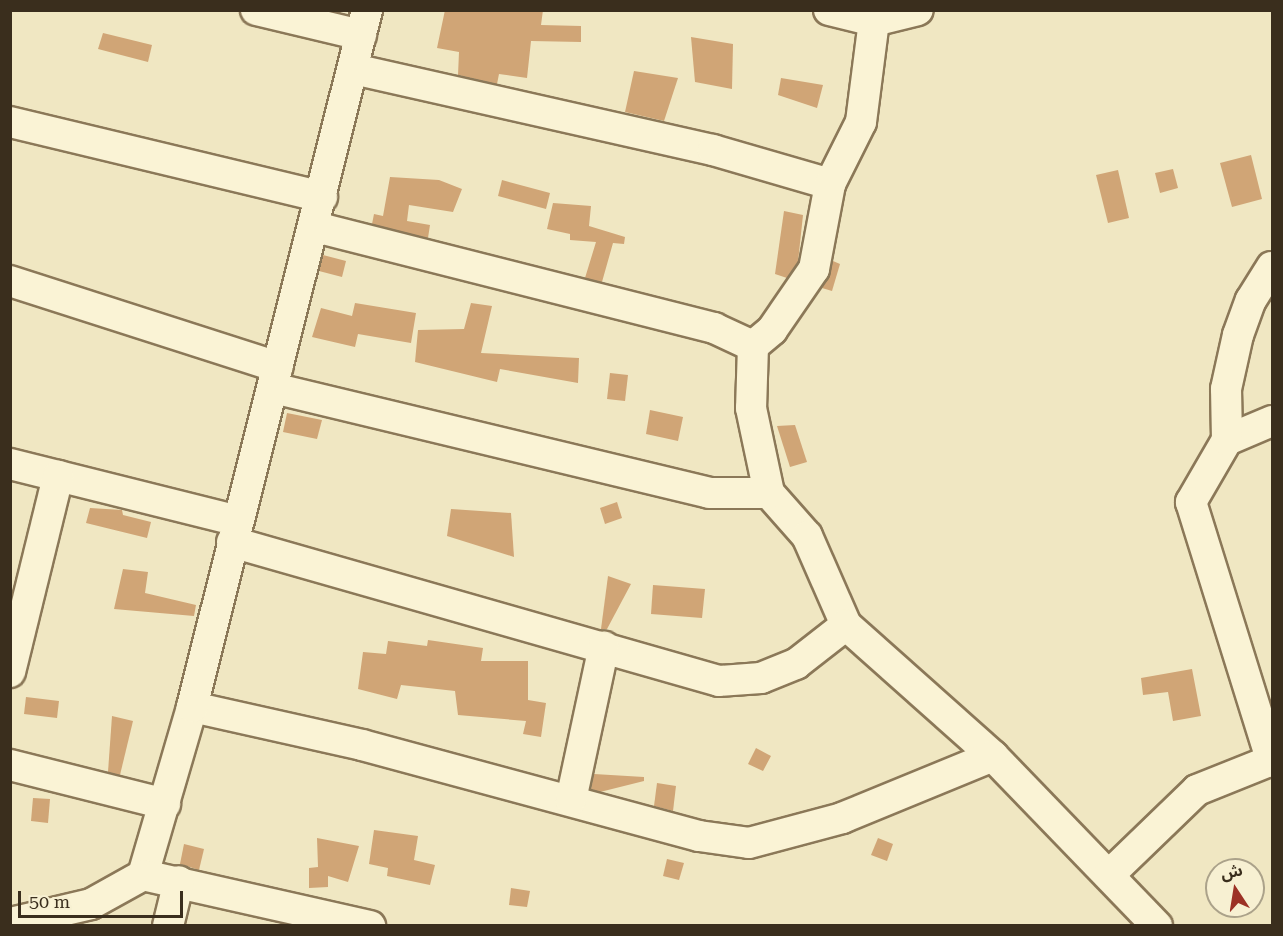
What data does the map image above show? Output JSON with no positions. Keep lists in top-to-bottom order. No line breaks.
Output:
{"scale_bar":"50 m","north":"top"}
